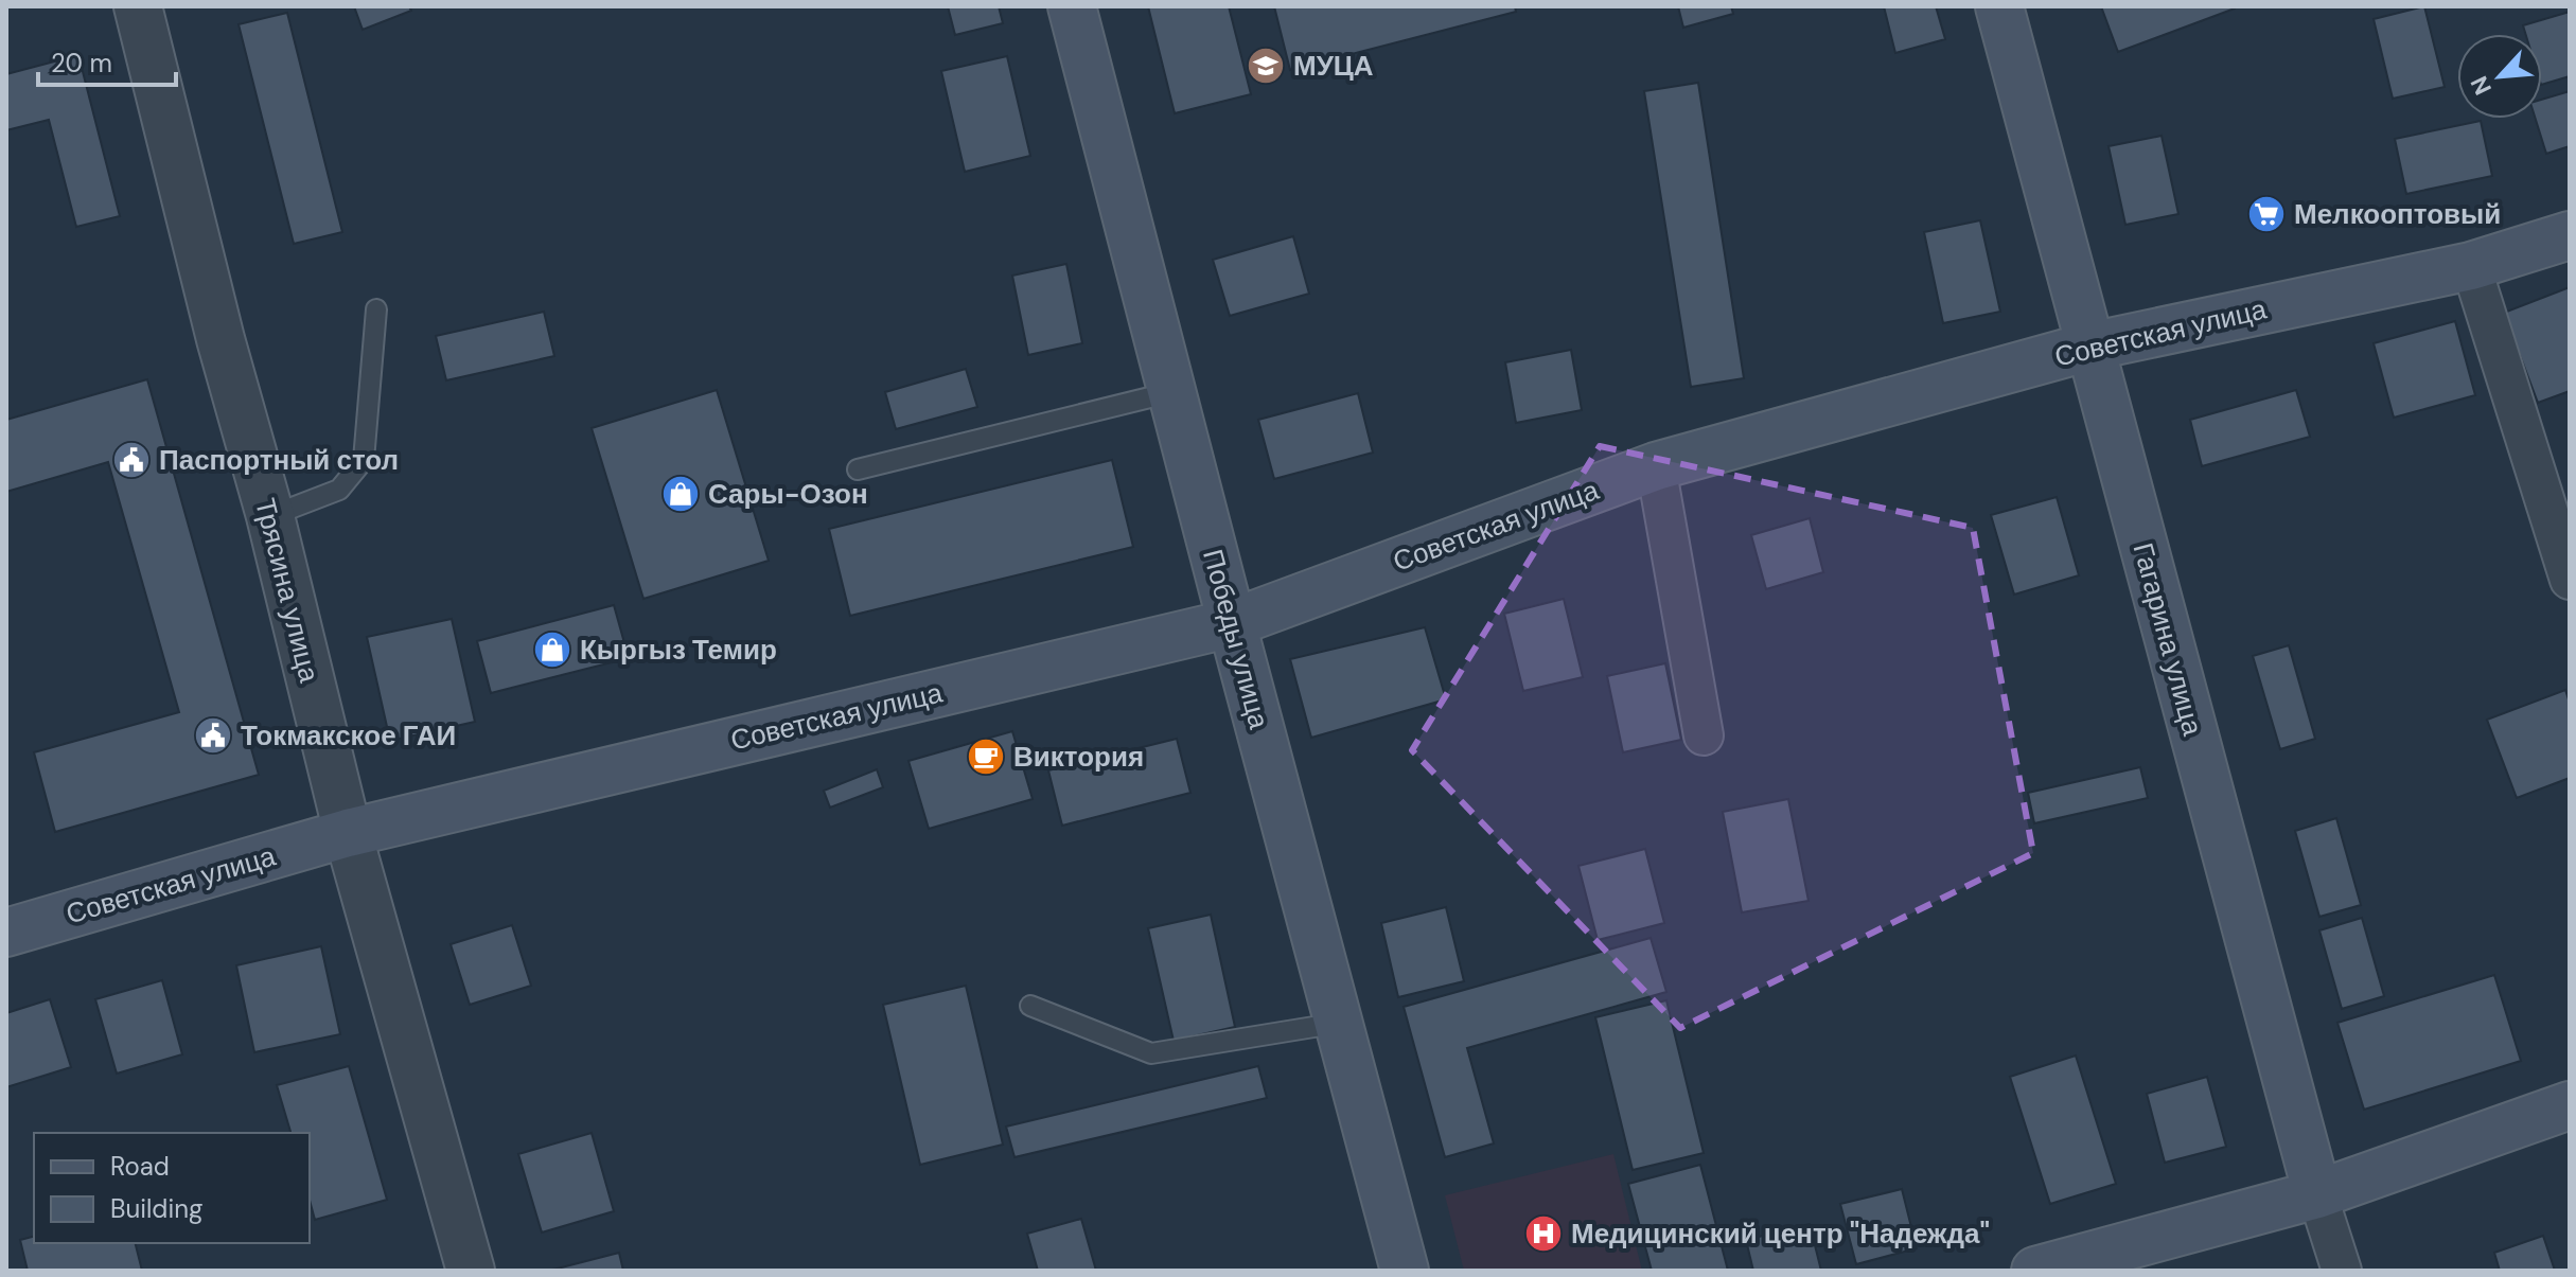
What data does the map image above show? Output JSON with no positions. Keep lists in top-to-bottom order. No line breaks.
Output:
{"streets":{"main road":["Советская улица","Победы улица","Гагарина улица"],"street":["Трясина улица"]},"crossings":[["Советская улица","Трясина улица"],["Советская улица","Победы улица"],["Советская улица","Гагарина улица"]],"places":{"school or university":["МУЦА"],"supermarket":["Мелкооптовый"],"public building":["Паспортный стол","Токмакское ГАИ"],"shop":["Сары-Озон","Кыргыз Темир"],"cafe":["Виктория"],"hospital":["Медицинский центр \"Надежда\""]},"legend":["Road","Building"],"scale_bar":"20 m","north":"bottom left"}
